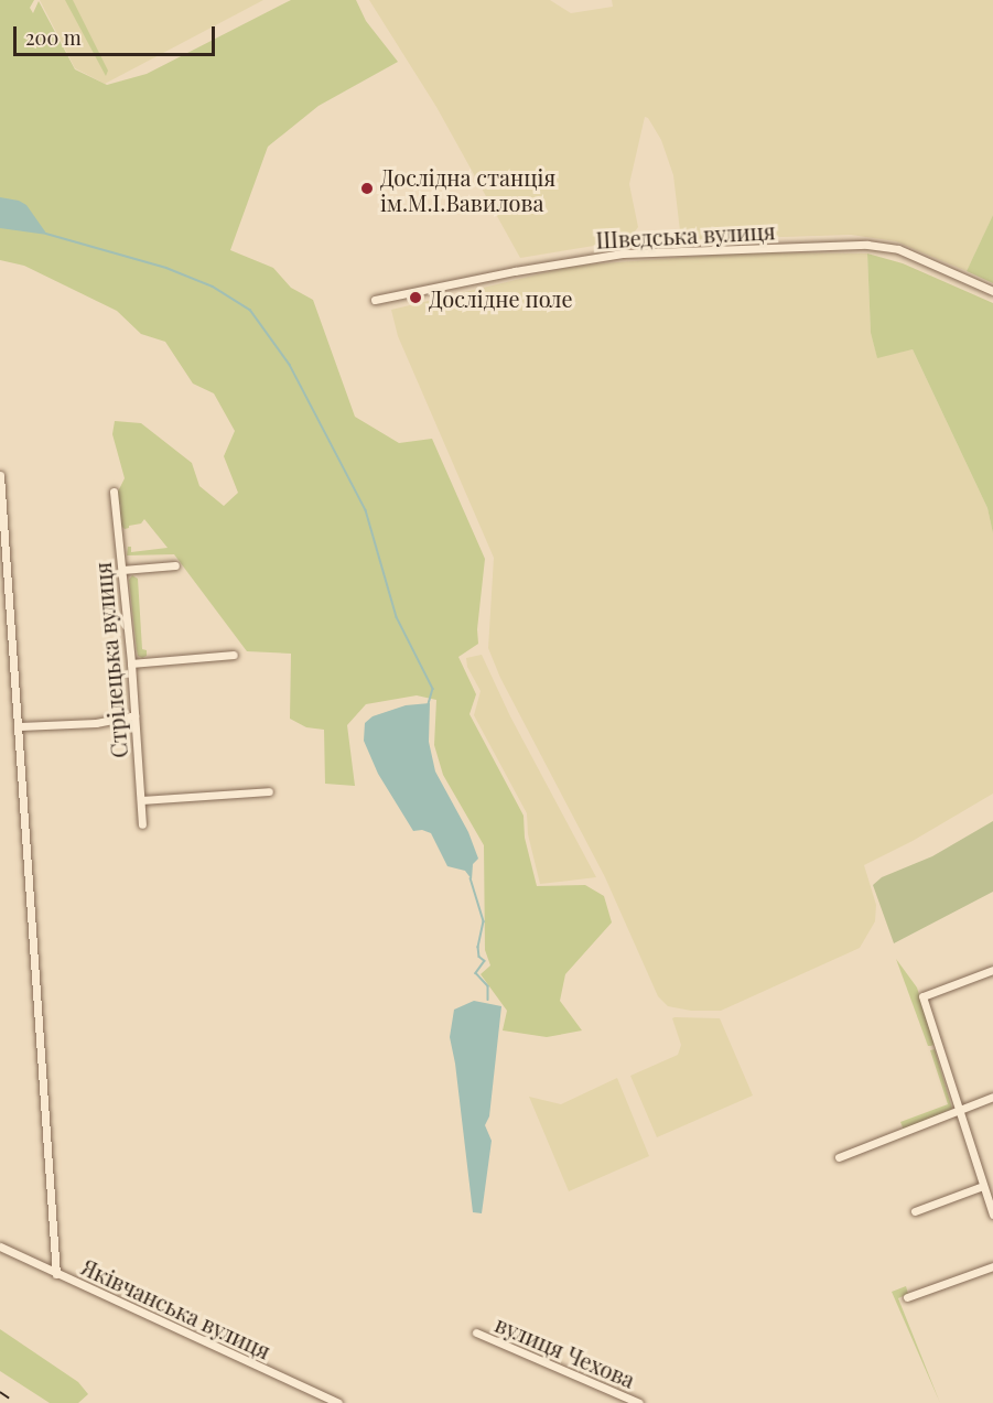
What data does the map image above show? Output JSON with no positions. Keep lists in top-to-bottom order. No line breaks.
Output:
{"streets":{"street":["Шведська вулиця","Стрілецька вулиця","Яківчанська вулиця","вулиця Чехова"]},"places":["Дослідна станція ім.М.І.Вавилова","Дослідне поле"],"scale_bar":"200 m"}
